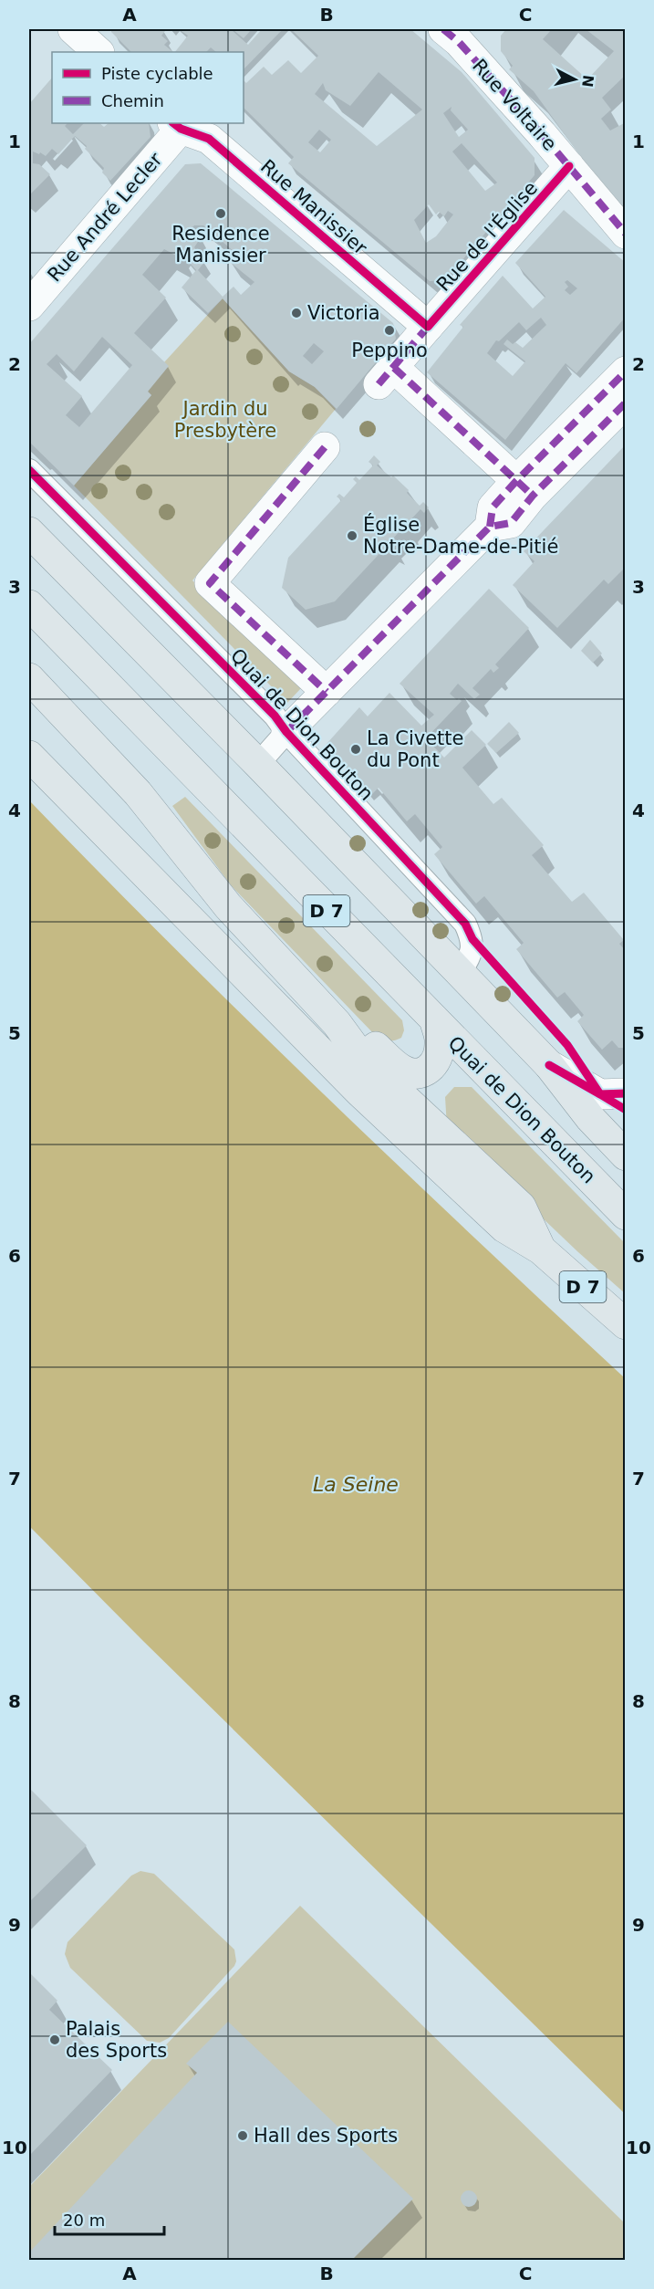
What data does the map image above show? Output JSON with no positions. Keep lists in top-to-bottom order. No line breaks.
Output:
{"streets":{"main road":["Quai de Dion Bouton","D 7"],"street":["Rue Voltaire","Rue Manissier","Rue André Lecler","Rue de l'Église"]},"crossings":[["Rue Voltaire","Rue de l'Église"],["Rue Manissier","Rue André Lecler"],["Rue Manissier","Rue de l'Église"]],"water":["La Seine"],"parks":["Jardin du Presbytère"],"places":["Residence Manissier","Victoria","Peppino","Église Notre-Dame-de-Pitié","La Civette du Pont","Palais des Sports","Hall des Sports"],"legend":["Piste cyclable","Chemin"],"scale_bar":"20 m","north":"right","grid":{"columns":["A","B","C"],"rows":["1","2","3","4","5","6","7","8","9","10"]}}
